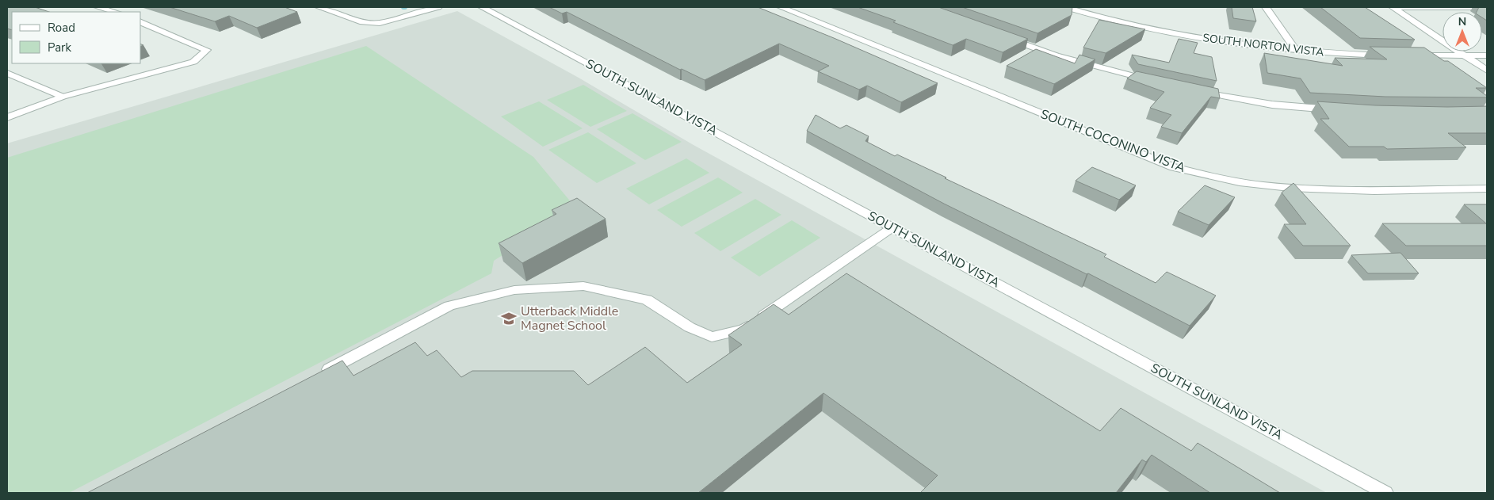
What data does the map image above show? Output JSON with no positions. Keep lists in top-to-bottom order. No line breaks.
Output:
{"streets":{"street":["SOUTH NORTON VISTA","SOUTH SUNLAND VISTA","SOUTH COCONINO VISTA"]},"places":{"school or university":["Utterback Middle Magnet School"]},"legend":["Road","Park"],"north":"top"}
